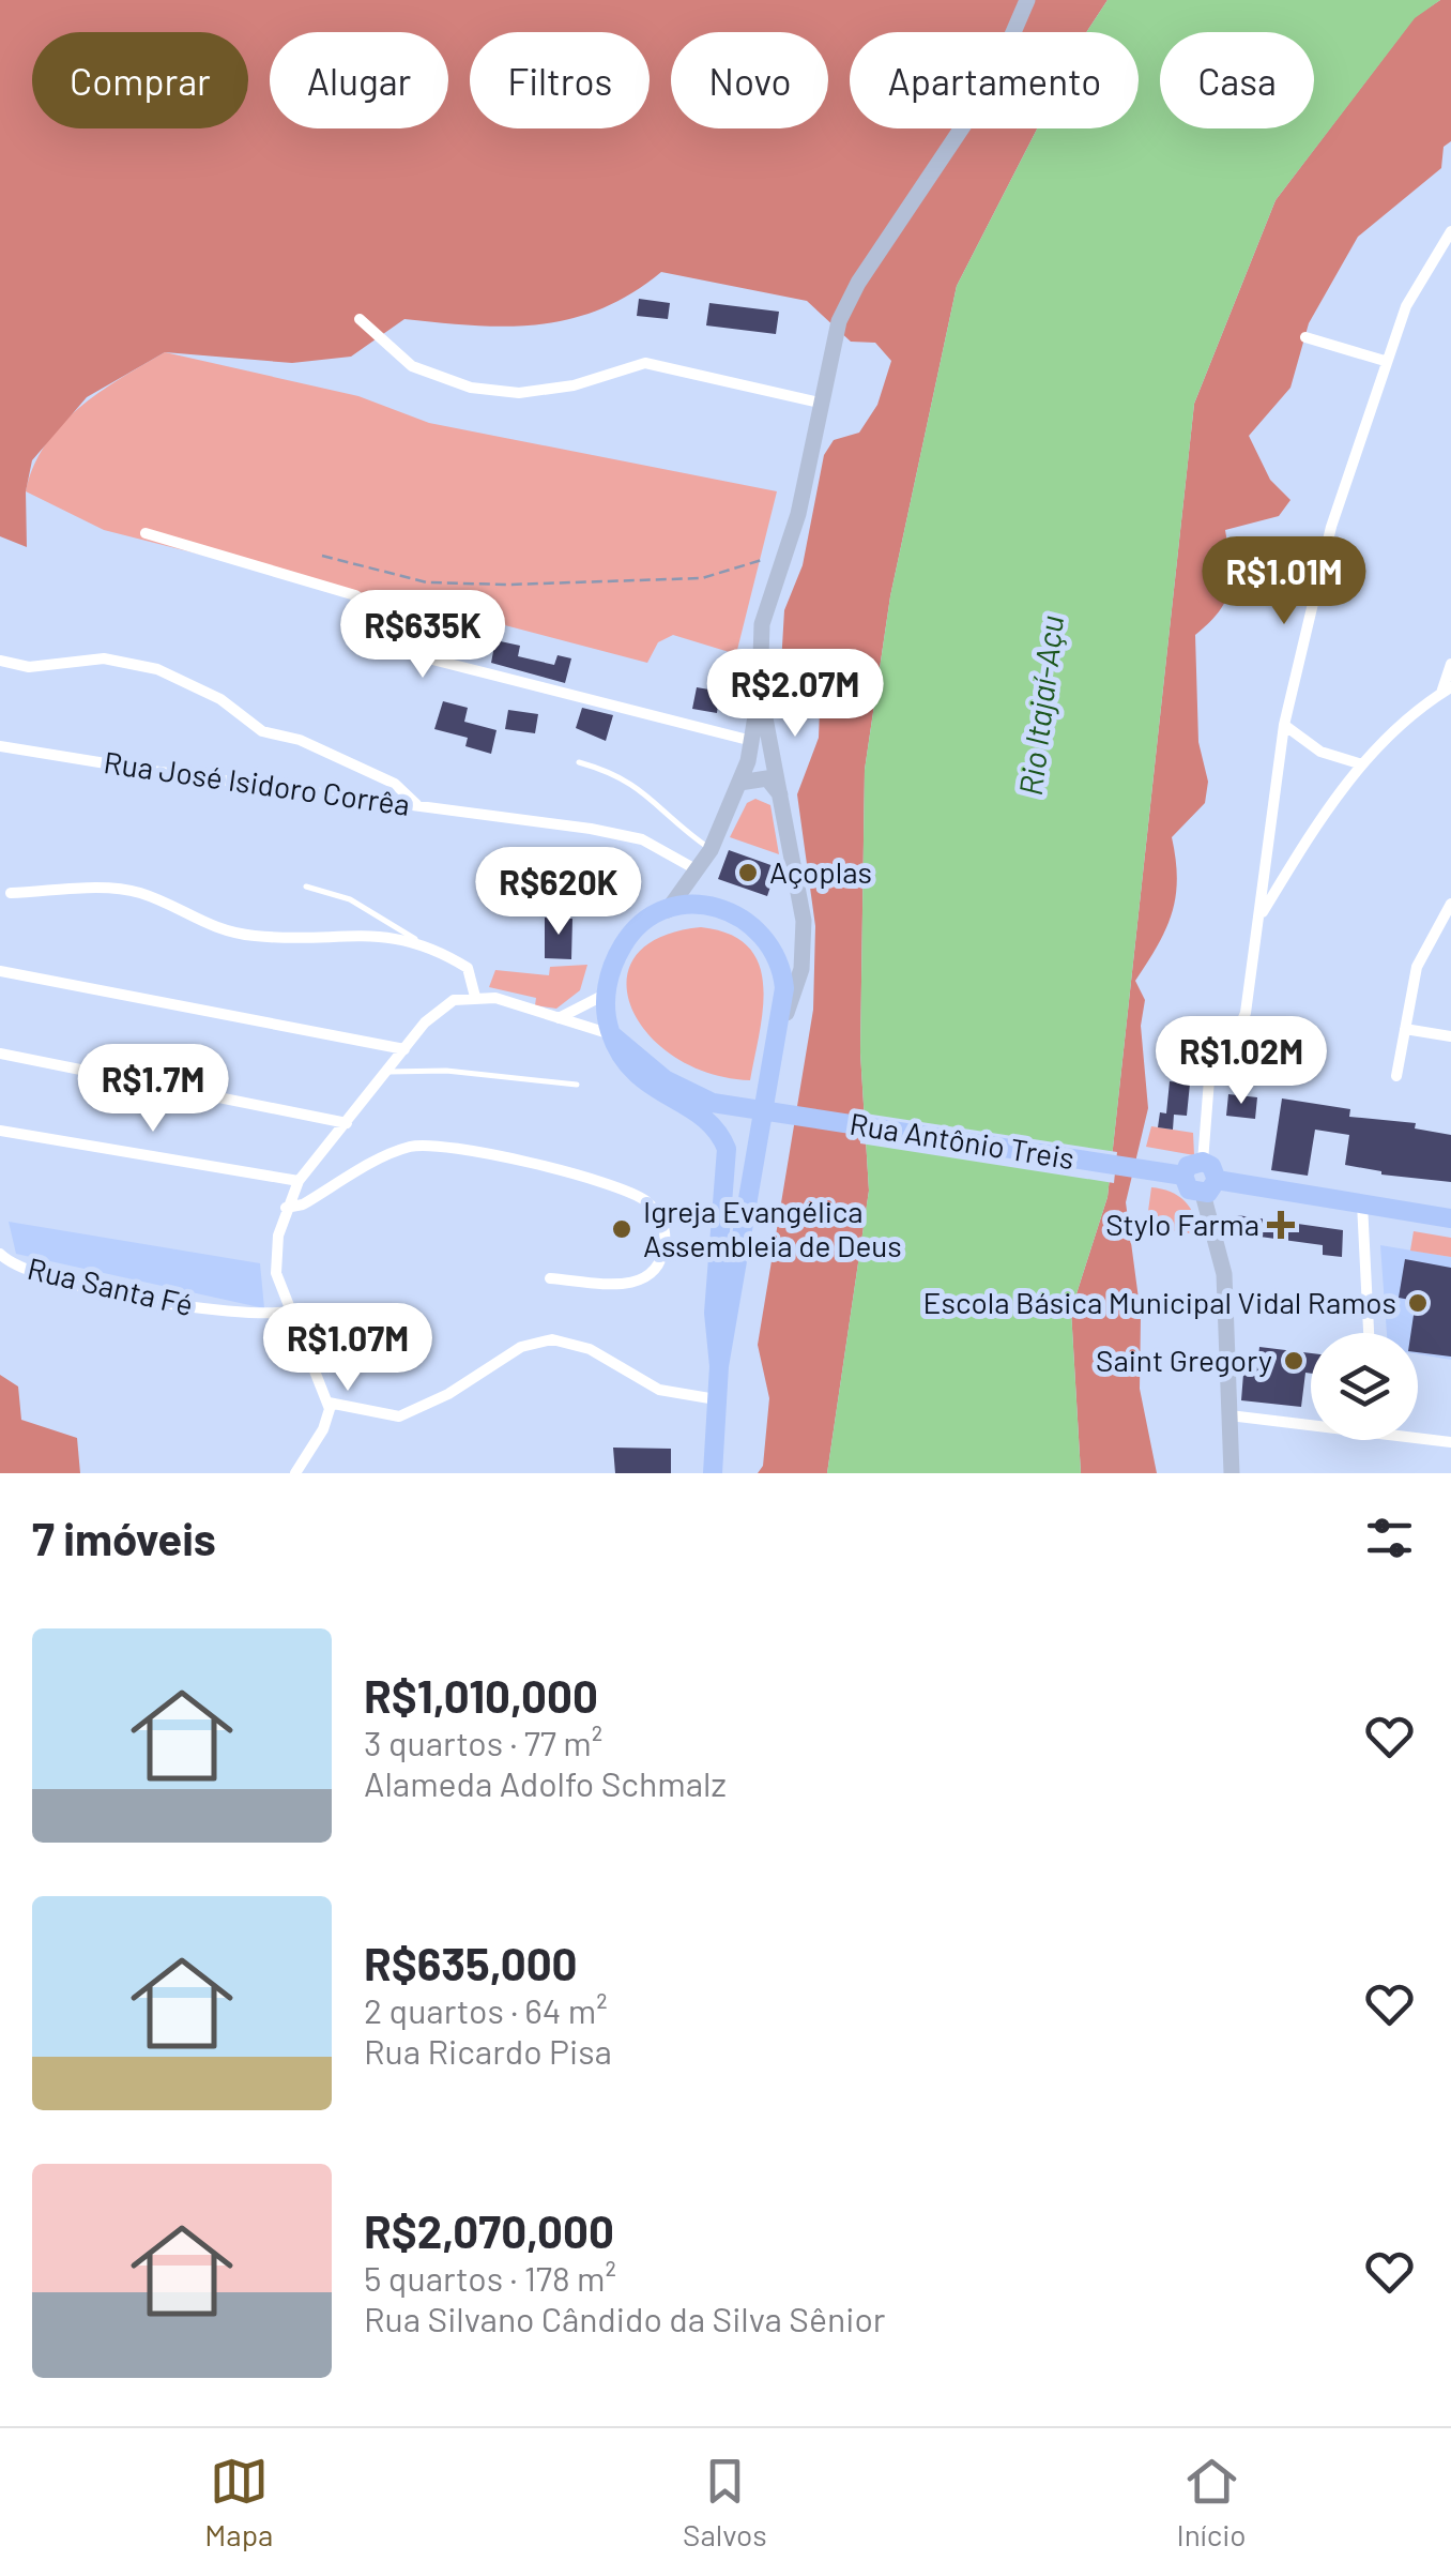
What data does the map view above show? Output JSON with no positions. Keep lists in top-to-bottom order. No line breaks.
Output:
{"streets":{"main road":["Rua Antônio Treis"],"street":["Rua José Isidoro Corrêa","Rua Santa Fé"]},"water":["Rio Itajaí-Açu"],"places":{"other":["Açoplas","Igreja Evangélica Assembleia de Deus","Escola Básica Municipal Vidal Ramos","Saint Gregory"],"health":["Stylo Farma"]},"page":{"chip":["Comprar","Alugar","Filtros","Novo","Apartamento","Casa"],"price":["R$1.01M","R$635K","R$2.07M","R$620K","R$1.02M","R$1.7M","R$1.07M"],"heading":"7 imóveis","list":[{"name":"R$1,010,000","note":"3 quartos · 77 m² · Alameda Adolfo Schmalz"},{"name":"R$635,000","note":"2 quartos · 64 m² · Rua Ricardo Pisa"},{"name":"R$2,070,000","note":"5 quartos · 178 m² · Rua Silvano Cândido da Silva Sênior"}],"tabs":["Mapa","Salvos","Início"]}}
